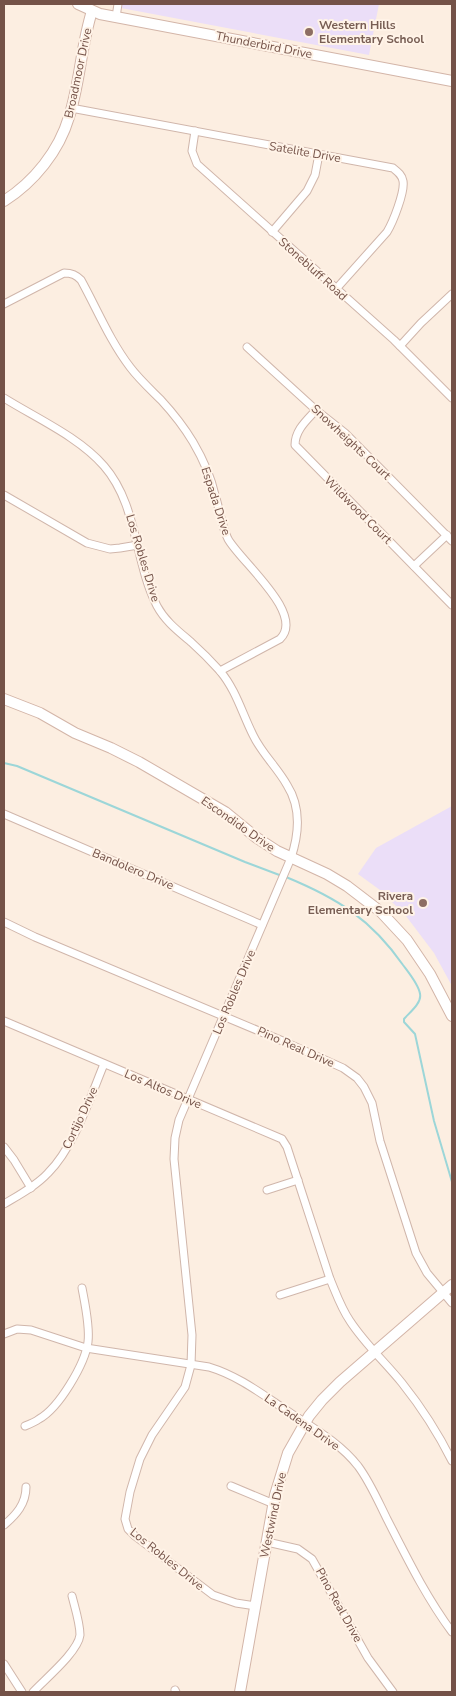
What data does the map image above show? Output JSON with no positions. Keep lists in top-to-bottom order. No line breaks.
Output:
{"streets":{"street":["Thunderbird Drive","Broadmoor Drive","Satelite Drive","Stonebluff Road","Snowheights Court","Espada Drive","Wildwood Court","Los Robles Drive","Escondido Drive","Bandolero Drive","Pino Real Drive","Los Altos Drive","Cortijo Drive","La Cadena Drive","Westwind Drive"]},"crossings":[["Thunderbird Drive","Broadmoor Drive"],["Broadmoor Drive","Satelite Drive"],["Satelite Drive","Stonebluff Road"],["Snowheights Court","Wildwood Court"],["Espada Drive","Los Robles Drive"],["Los Robles Drive","Escondido Drive"],["Los Robles Drive","Bandolero Drive"],["Los Robles Drive","Pino Real Drive"],["Los Robles Drive","Los Altos Drive"],["Los Robles Drive","La Cadena Drive"],["Los Robles Drive","Westwind Drive"],["Pino Real Drive","Westwind Drive"],["Los Altos Drive","Cortijo Drive"],["Los Altos Drive","Westwind Drive"],["La Cadena Drive","Westwind Drive"]],"places":["Western Hills Elementary School","Rivera Elementary School"]}
